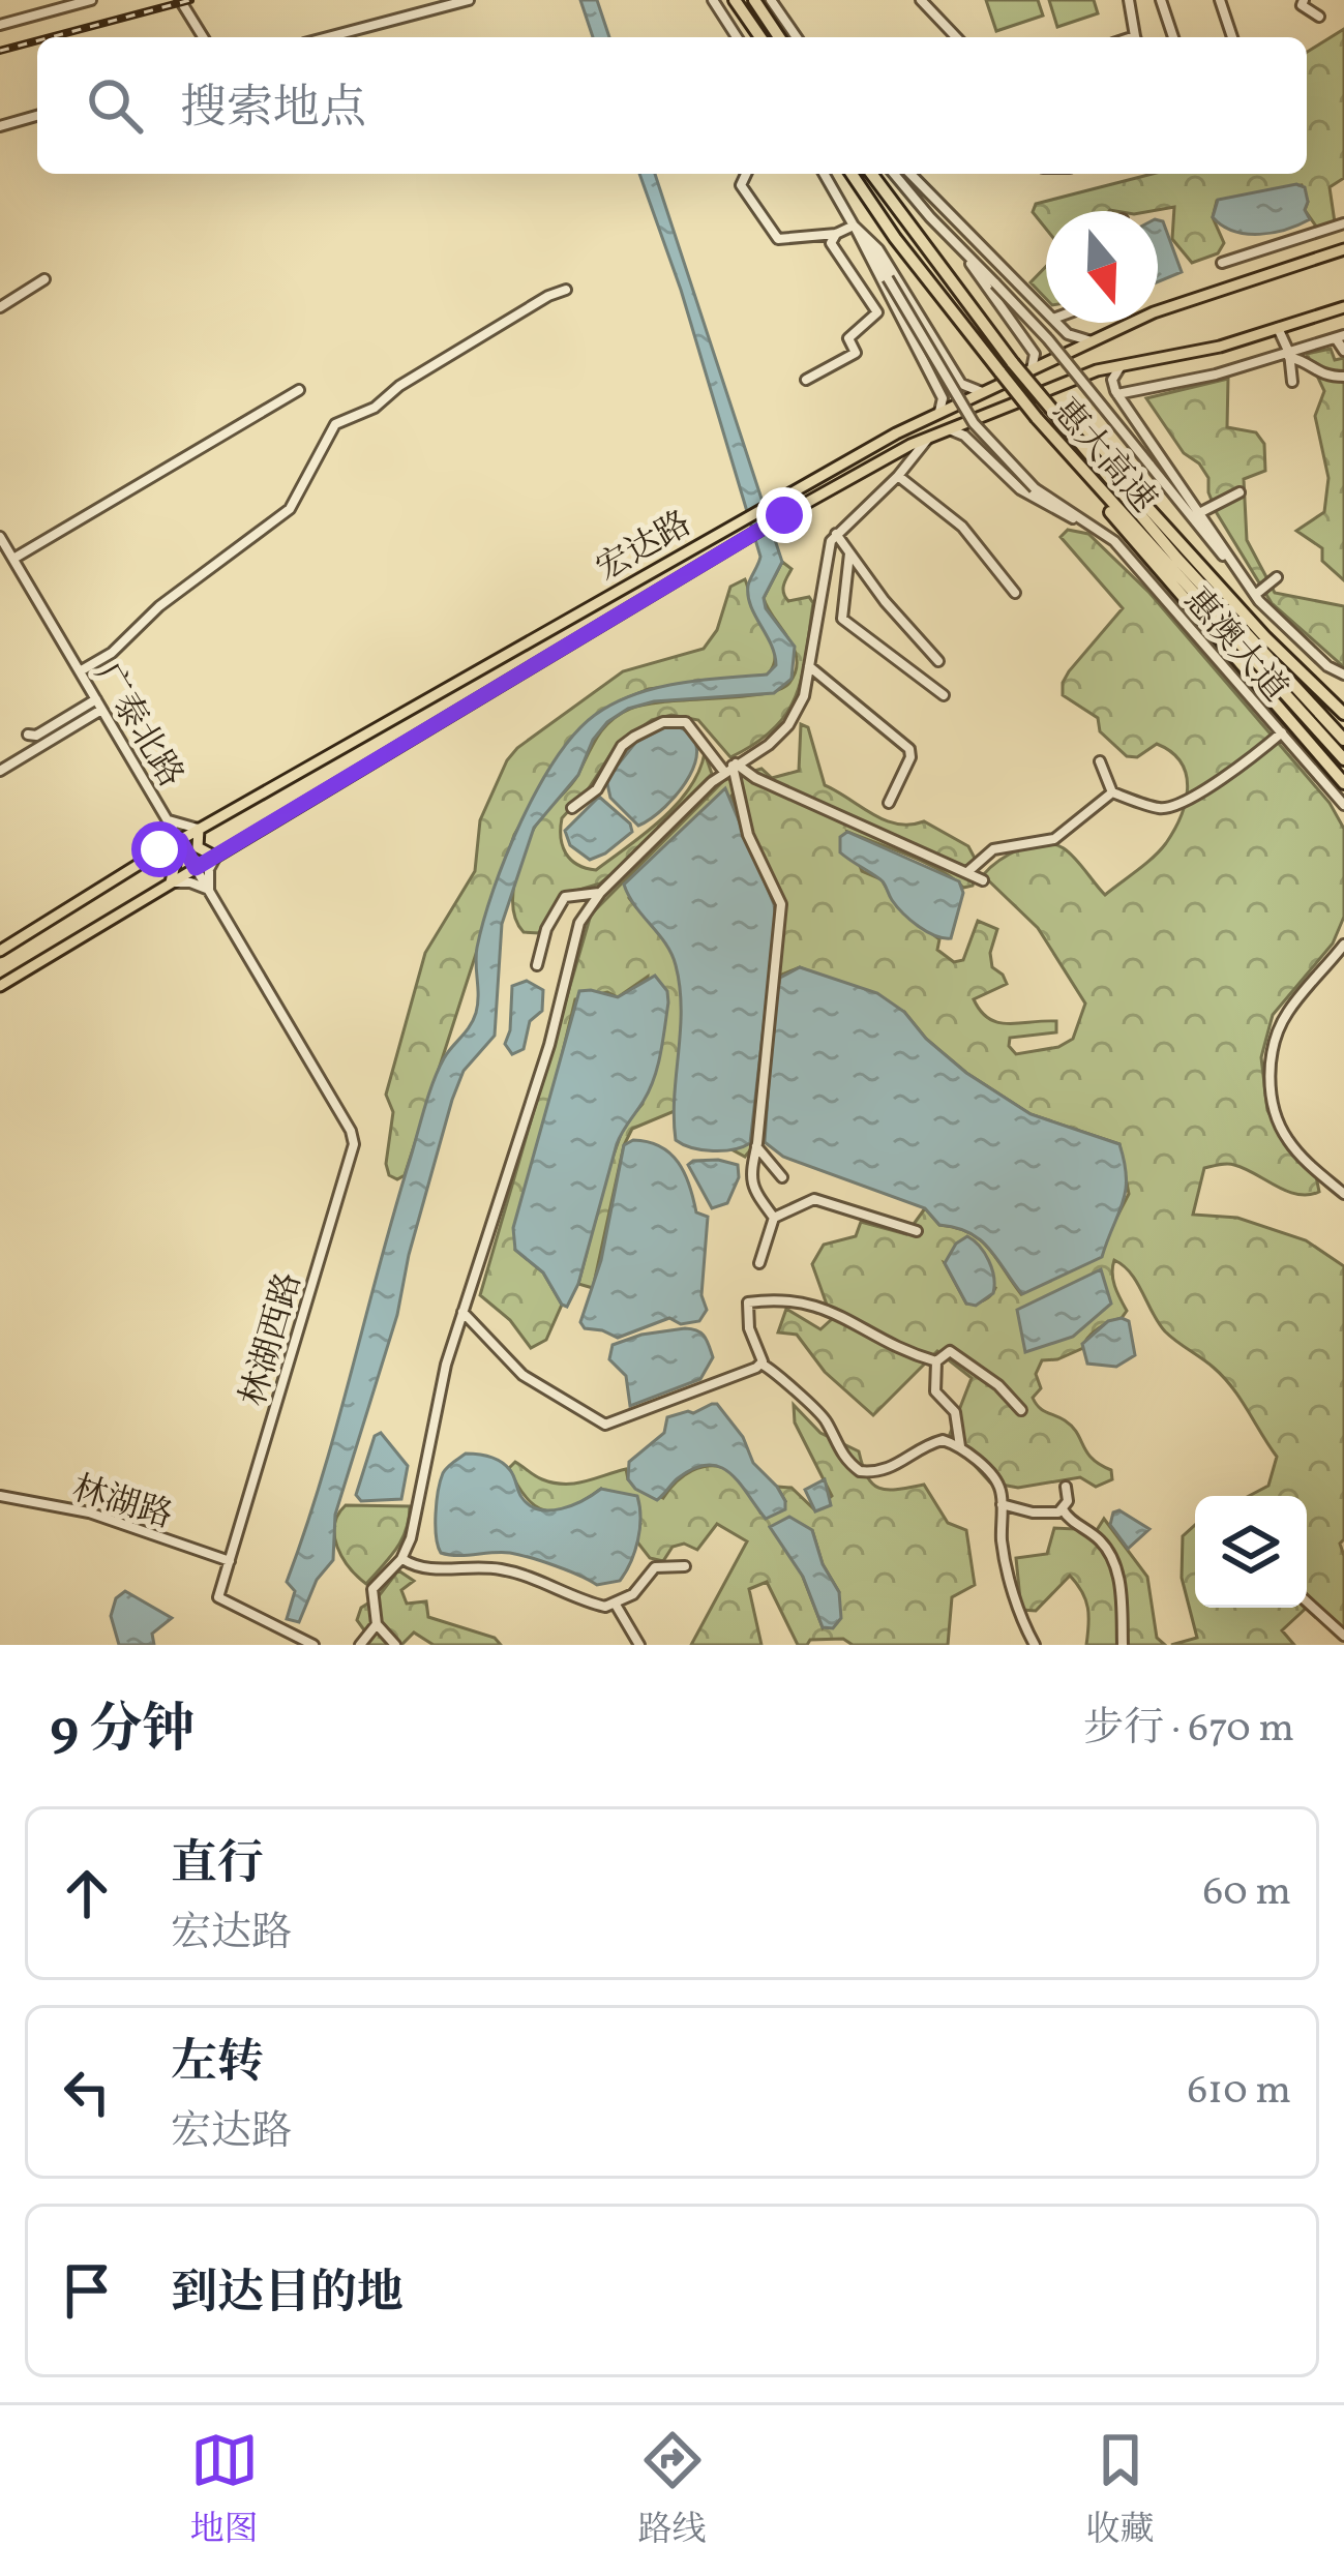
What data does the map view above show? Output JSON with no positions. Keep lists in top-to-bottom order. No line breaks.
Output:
{"streets":{"highway":["惠大高速"],"main road":["宏达路"],"street":["惠澳大道","广泰北路","林湖西路","林湖路"]},"crossings":[["宏达路","广泰北路"],["广泰北路","林湖西路"],["林湖西路","林湖路"]],"north":"bottom","page":{"search":"搜索地点","heading":["9 分钟","步行 · 670 m"],"list":[["直行","宏达路","60 m"],["左转","宏达路","610 m"],"到达目的地"],"nav":["地图","路线","收藏"]}}
